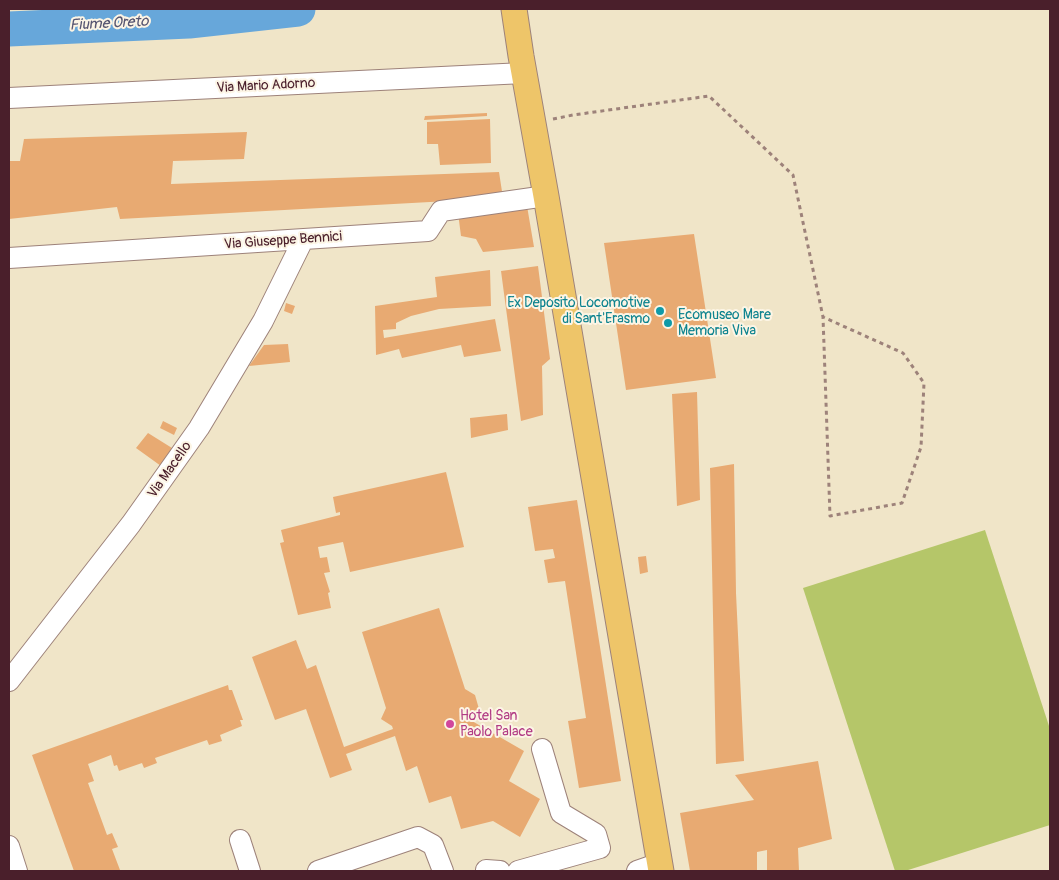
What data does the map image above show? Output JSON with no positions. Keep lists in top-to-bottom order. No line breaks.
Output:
{"streets":{"street":["Via Mario Adorno","Via Giuseppe Bennici","Via Macello"]},"crossings":[["Via Giuseppe Bennici","Via Macello"]],"water":["Fiume Oreto"],"places":["Ex Deposito Locomotive di Sant'Erasmo","Ecomuseo Mare Memoria Viva","Hotel San Paolo Palace"]}
